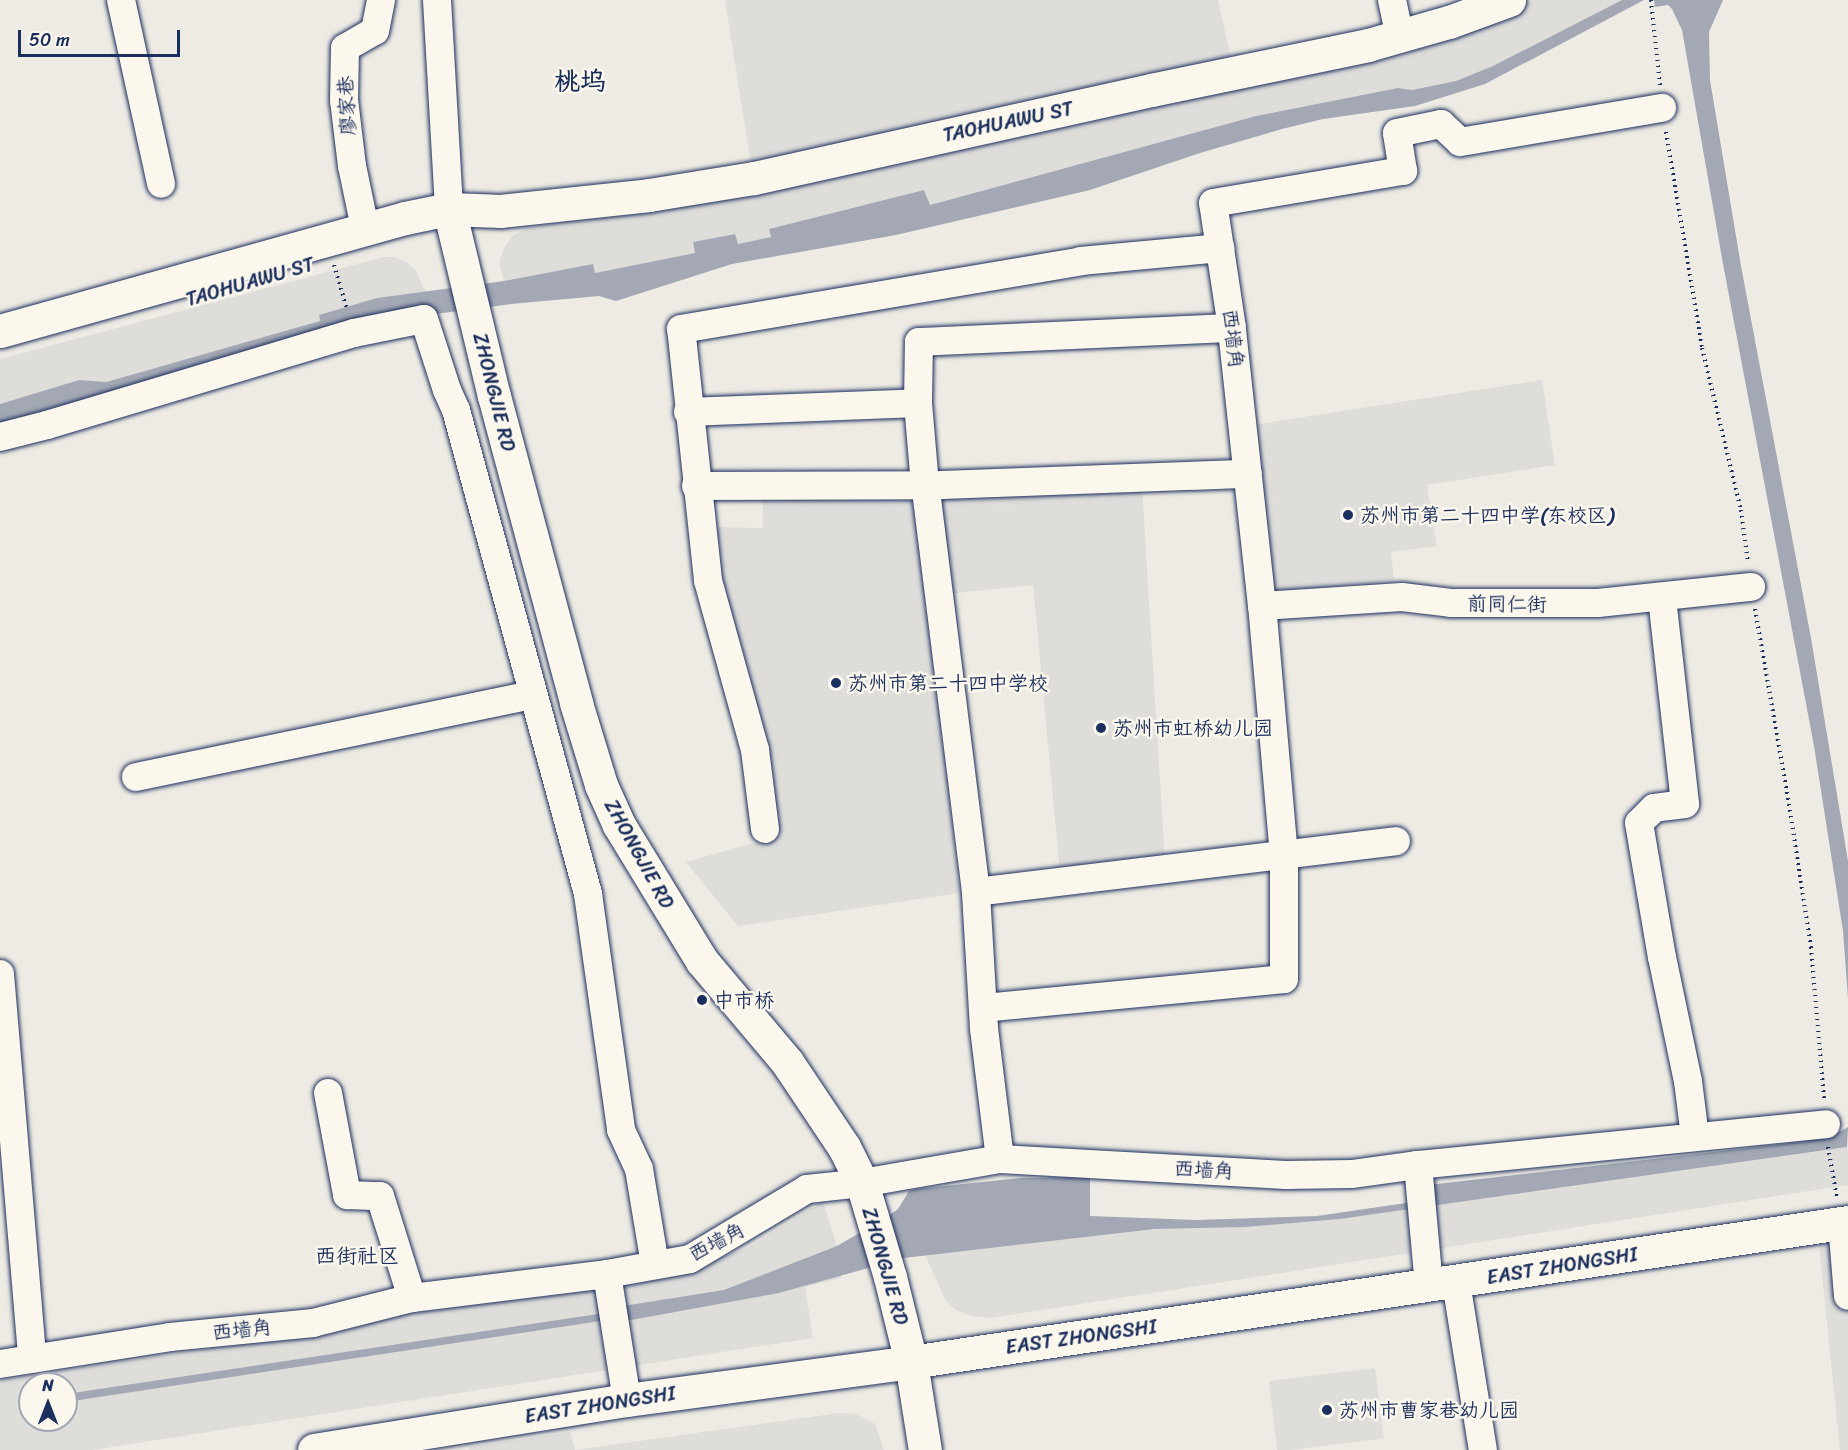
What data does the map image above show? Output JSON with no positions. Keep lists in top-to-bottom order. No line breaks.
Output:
{"streets":{"main road":["TAOHUAWU ST","ZHONGJIE RD","EAST ZHONGSHI"],"street":["廖家巷","西墙角","前同仁街"]},"crossings":[["廖家巷","TAOHUAWU ST"],["TAOHUAWU ST","ZHONGJIE RD"],["西墙角","ZHONGJIE RD"],["西墙角","前同仁街"],["ZHONGJIE RD","EAST ZHONGSHI"]],"districts":["桃坞","西街社区"],"places":["苏州市第二十四中学(东校区)","苏州市第二十四中学校","苏州市虹桥幼儿园","中市桥","苏州市曹家巷幼儿园"],"scale_bar":"50 m","north":"top"}
